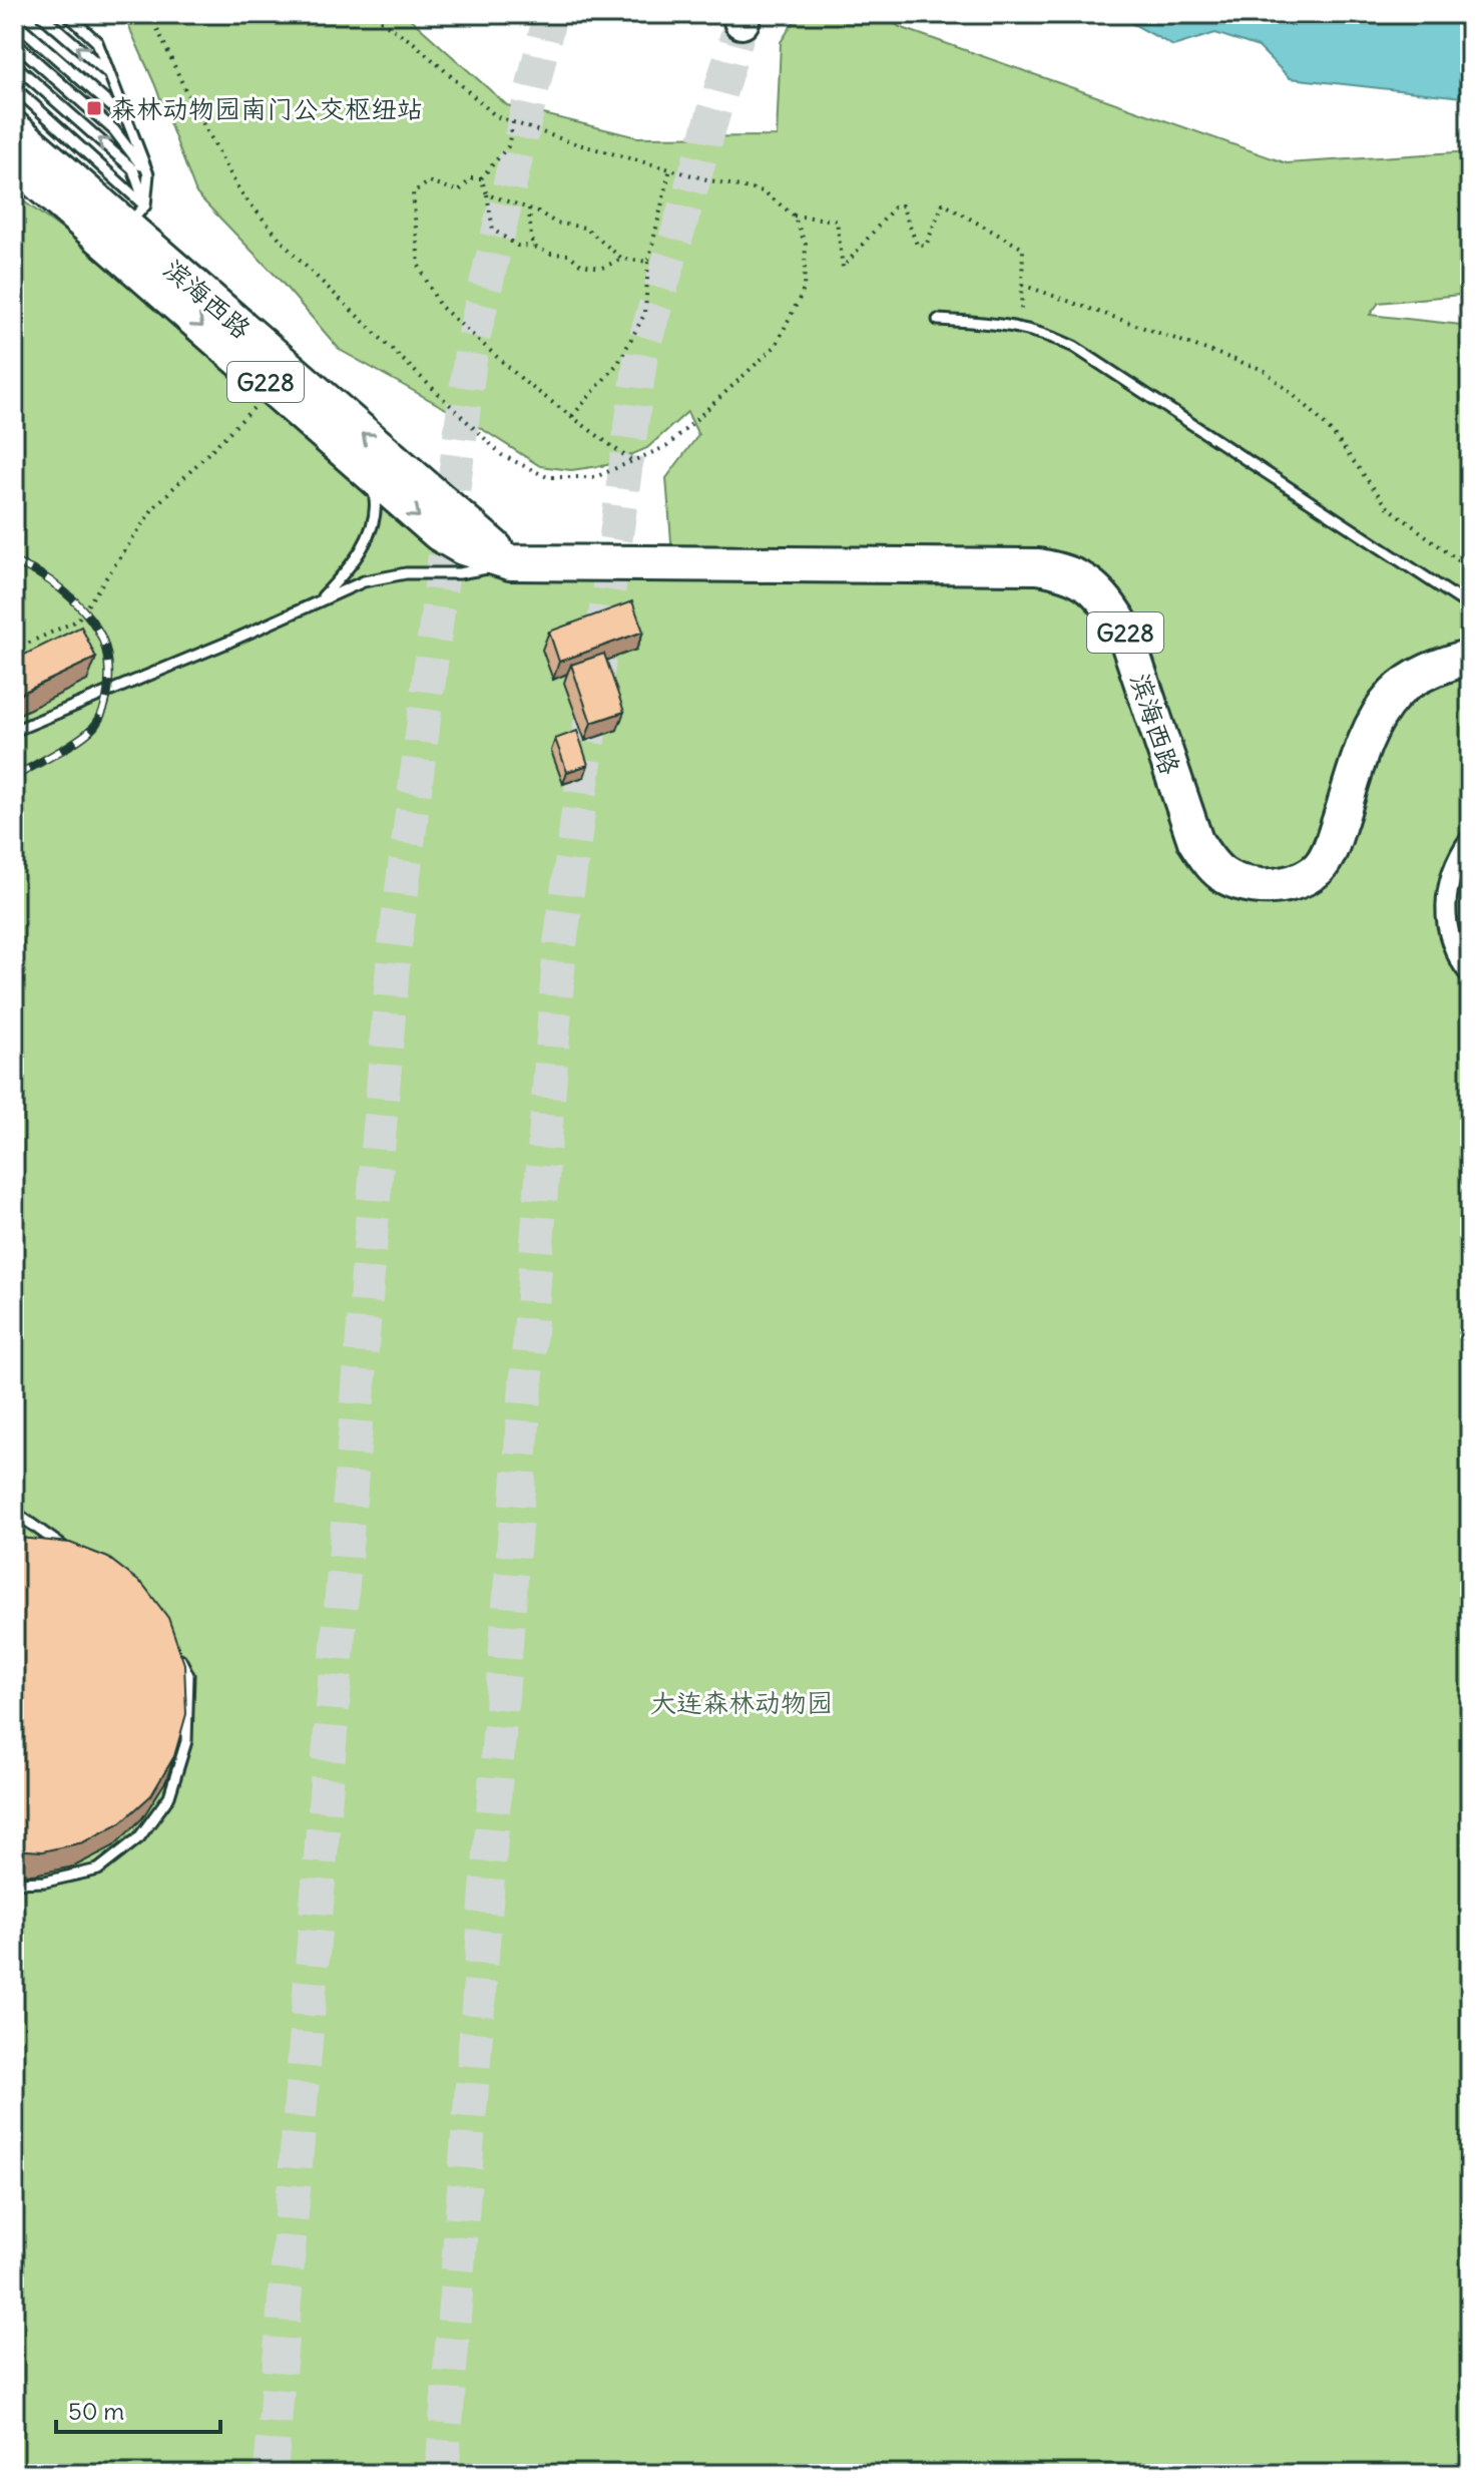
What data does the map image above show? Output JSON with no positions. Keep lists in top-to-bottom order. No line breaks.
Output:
{"streets":{"highway":["滨海西路","G228"]},"parks":["大连森林动物园"],"places":{"transit":["森林动物园南门公交枢纽站"]},"scale_bar":"50 m"}
